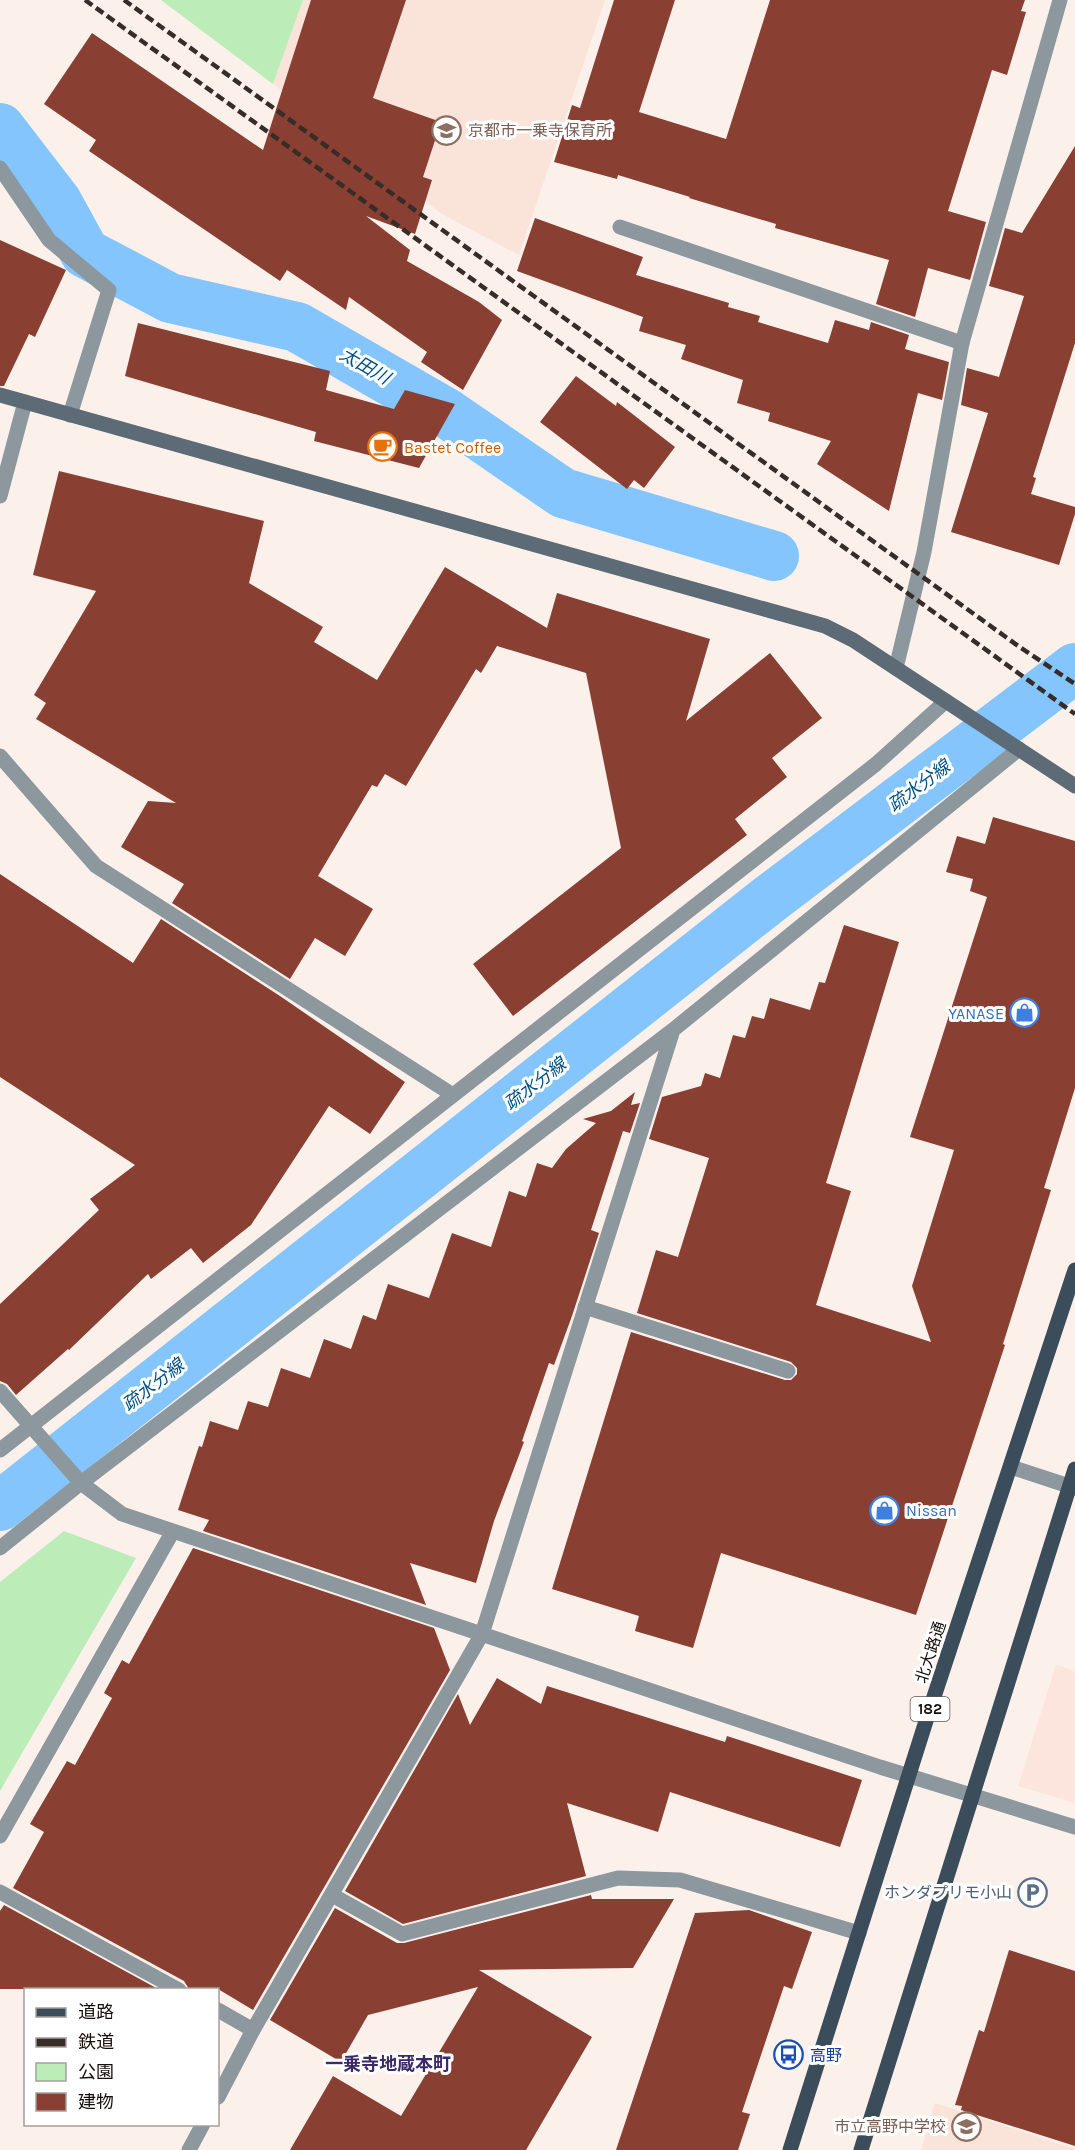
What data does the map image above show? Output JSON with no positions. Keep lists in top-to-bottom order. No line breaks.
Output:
{"streets":{"main road":["北大路通","182"]},"districts":["一乗寺地蔵本町"],"water":["太田川","疏水分線"],"places":{"school or university":["京都市一乗寺保育所","市立高野中学校"],"cafe":["Bastet Coffee"],"shop":["YANASE","Nissan"],"parking":["ホンダプリモ小山"],"bus stop":["高野"]},"legend":["道路","鉄道","公園","建物"]}
